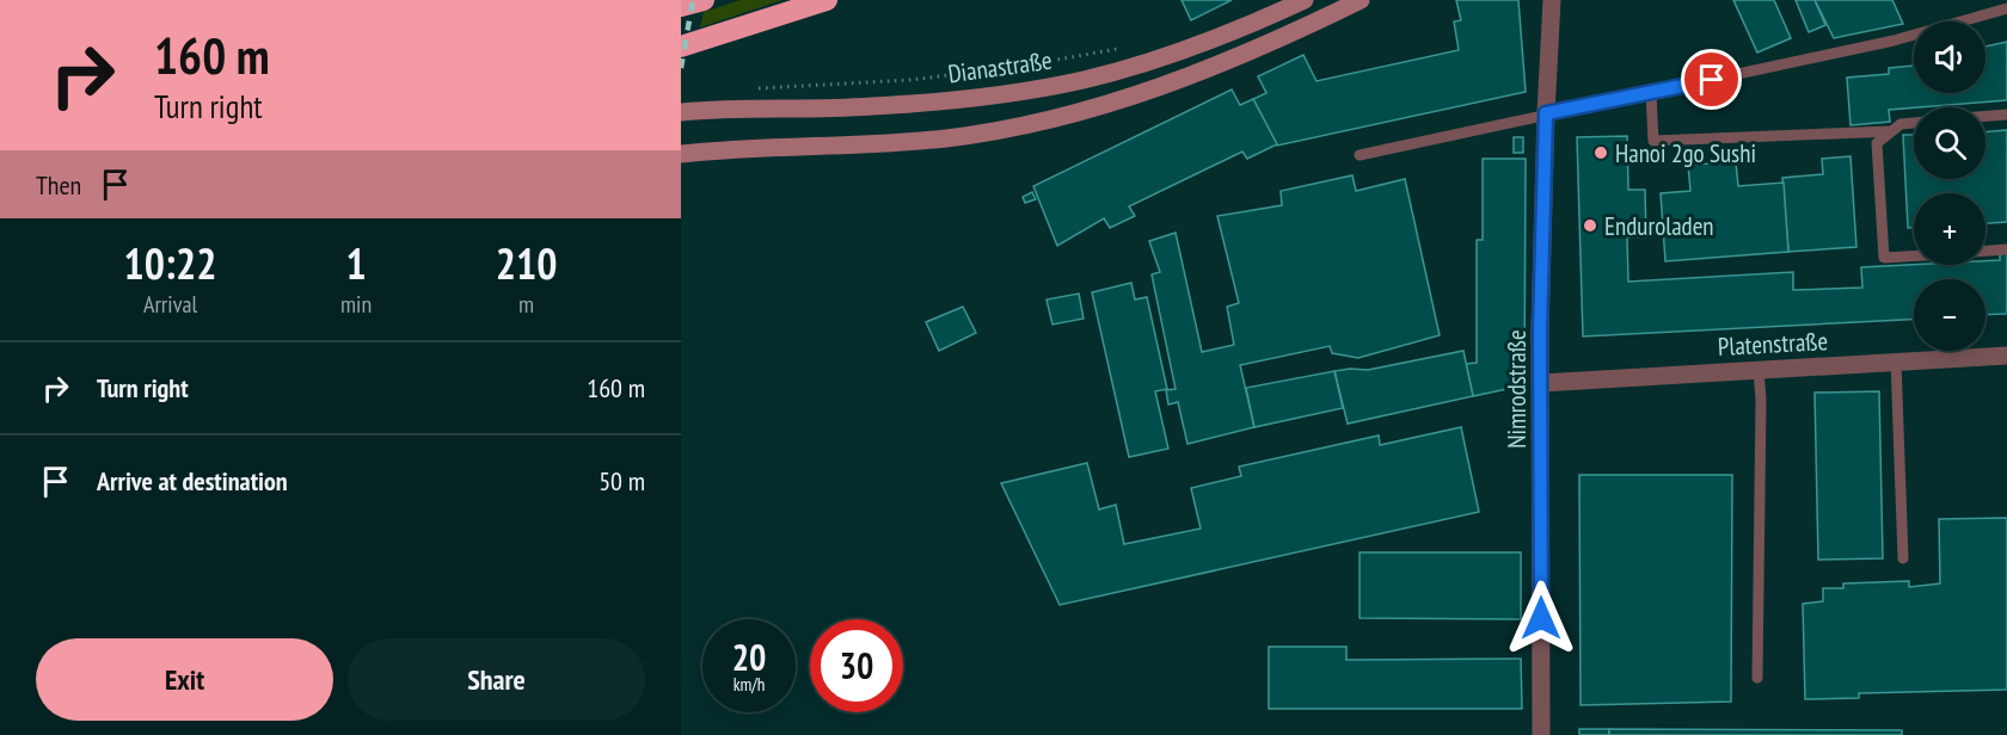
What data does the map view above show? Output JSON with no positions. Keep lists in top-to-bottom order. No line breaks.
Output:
{"streets":{"main road":["Dianastraße"],"street":["Platenstraße","Nimrodstraße"]},"crossings":[["Platenstraße","Nimrodstraße"]],"places":["Hanoi 2go Sushi","Enduroladen"],"page":{"turn":["160 m","Turn right"],"map_buttons":["+","−"],"then":"Then","eta":["10:22","Arrival","1","min","210","m"],"list":[{"name":"Turn right","value":"160 m"},{"name":"Arrive at destination","value":"50 m"}],"speed":"20 km/h","limit":"30","buttons":["Exit","Share"]}}
